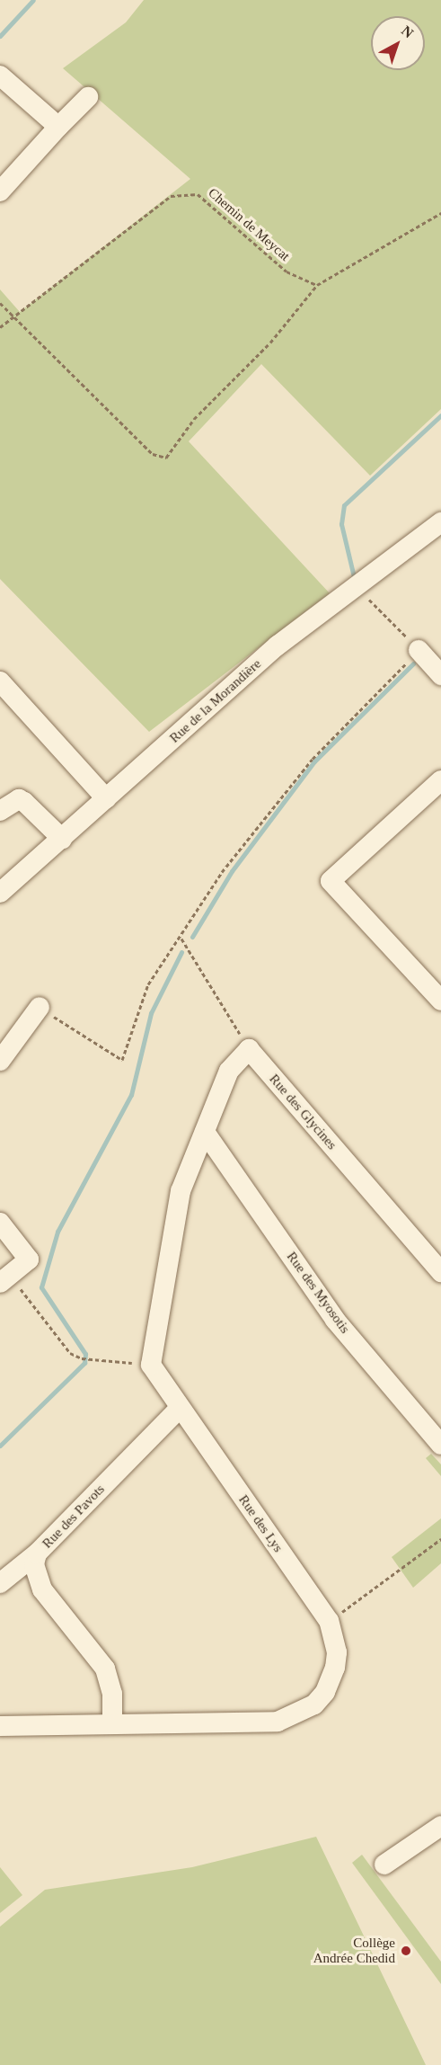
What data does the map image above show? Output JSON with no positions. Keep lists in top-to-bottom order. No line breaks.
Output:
{"streets":{"street":["Rue de la Morandière","Rue des Glycines","Rue des Myosotis","Rue des Pavots","Rue des Lys"],"path":["Chemin de Meycat"]},"crossings":[["Rue des Pavots","Rue des Lys"]],"places":["Collège Andrée Chedid"],"north":"top right"}
